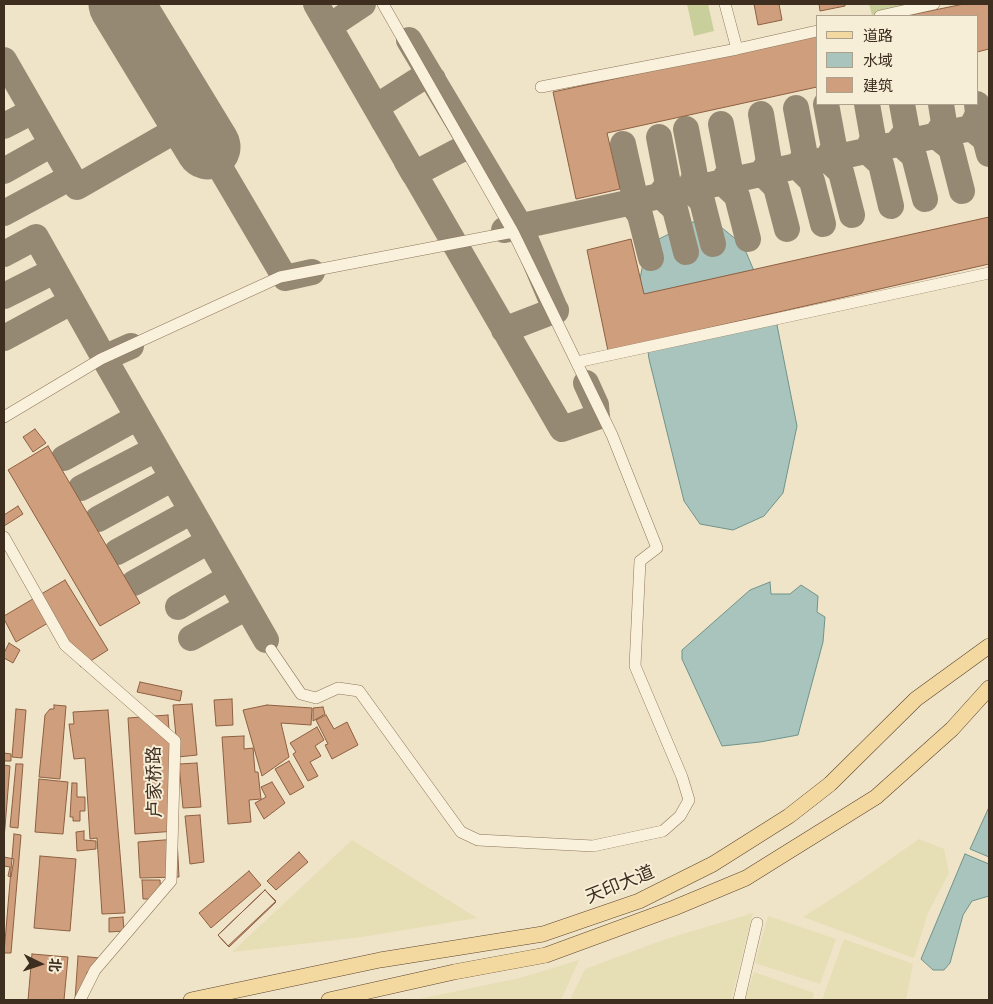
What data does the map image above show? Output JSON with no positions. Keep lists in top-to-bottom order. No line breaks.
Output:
{"streets":{"main road":["天印大道"],"street":["卢家桥路"]},"legend":["道路","水域","建筑"],"north":"right"}
